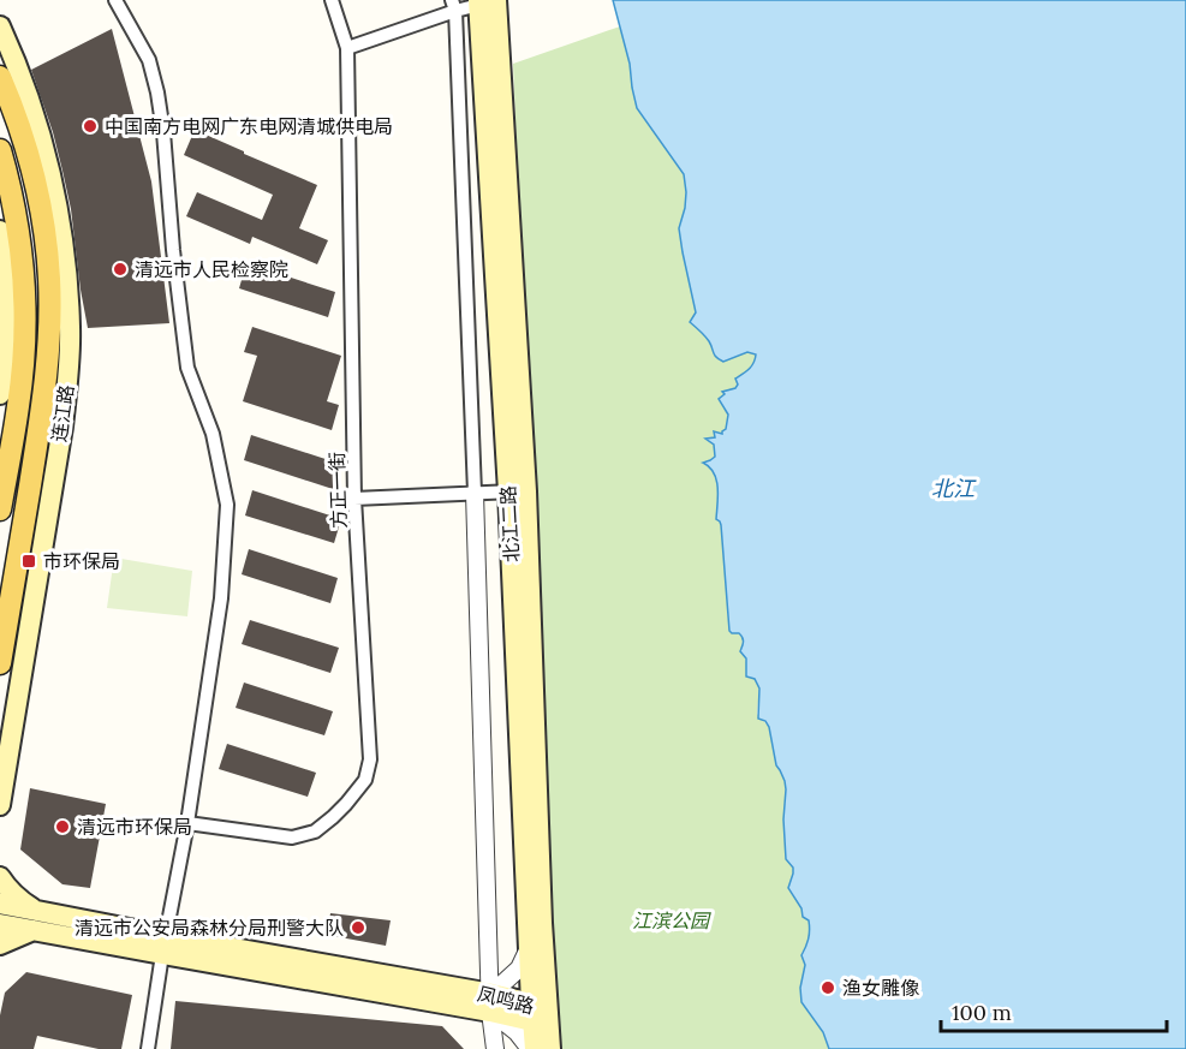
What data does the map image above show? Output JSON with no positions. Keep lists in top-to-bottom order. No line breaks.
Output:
{"streets":{"main road":["连江路","北江二路","凤鸣路"],"street":["方正一街"]},"crossings":[["北江二路","凤鸣路"]],"water":["北江"],"parks":["江滨公园"],"places":{"other":["中国南方电网广东电网清城供电局","清远市人民检察院","清远市环保局","清远市公安局森林分局刑警大队","渔女雕像"],"transit":["市环保局"]},"scale_bar":"100 m"}
